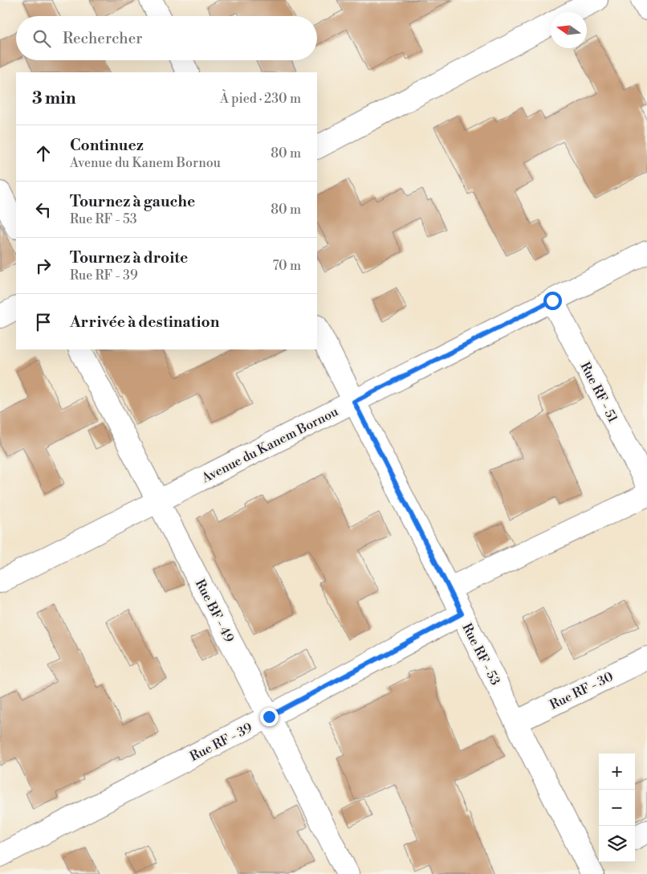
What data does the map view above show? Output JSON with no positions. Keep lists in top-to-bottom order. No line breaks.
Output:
{"streets":{"street":["Rue RF - 51","Avenue du Kanem Bornou","Rue BF - 49","Rue RF - 53","Rue RF - 30","Rue RF - 39"]},"crossings":[["Rue RF - 51","Avenue du Kanem Bornou"],["Avenue du Kanem Bornou","Rue BF - 49"],["Avenue du Kanem Bornou","Rue RF - 53"],["Rue BF - 49","Rue RF - 39"],["Rue RF - 53","Rue RF - 30"],["Rue RF - 53","Rue RF - 39"]],"north":"left","page":{"search":"Rechercher","heading":["3 min","À pied · 230 m"],"list":[["Continuez","Avenue du Kanem Bornou","80 m"],["Tournez à gauche","Rue RF - 53","80 m"],["Tournez à droite","Rue RF - 39","70 m"],"Arrivée à destination"],"map_buttons":["+","−"]}}
